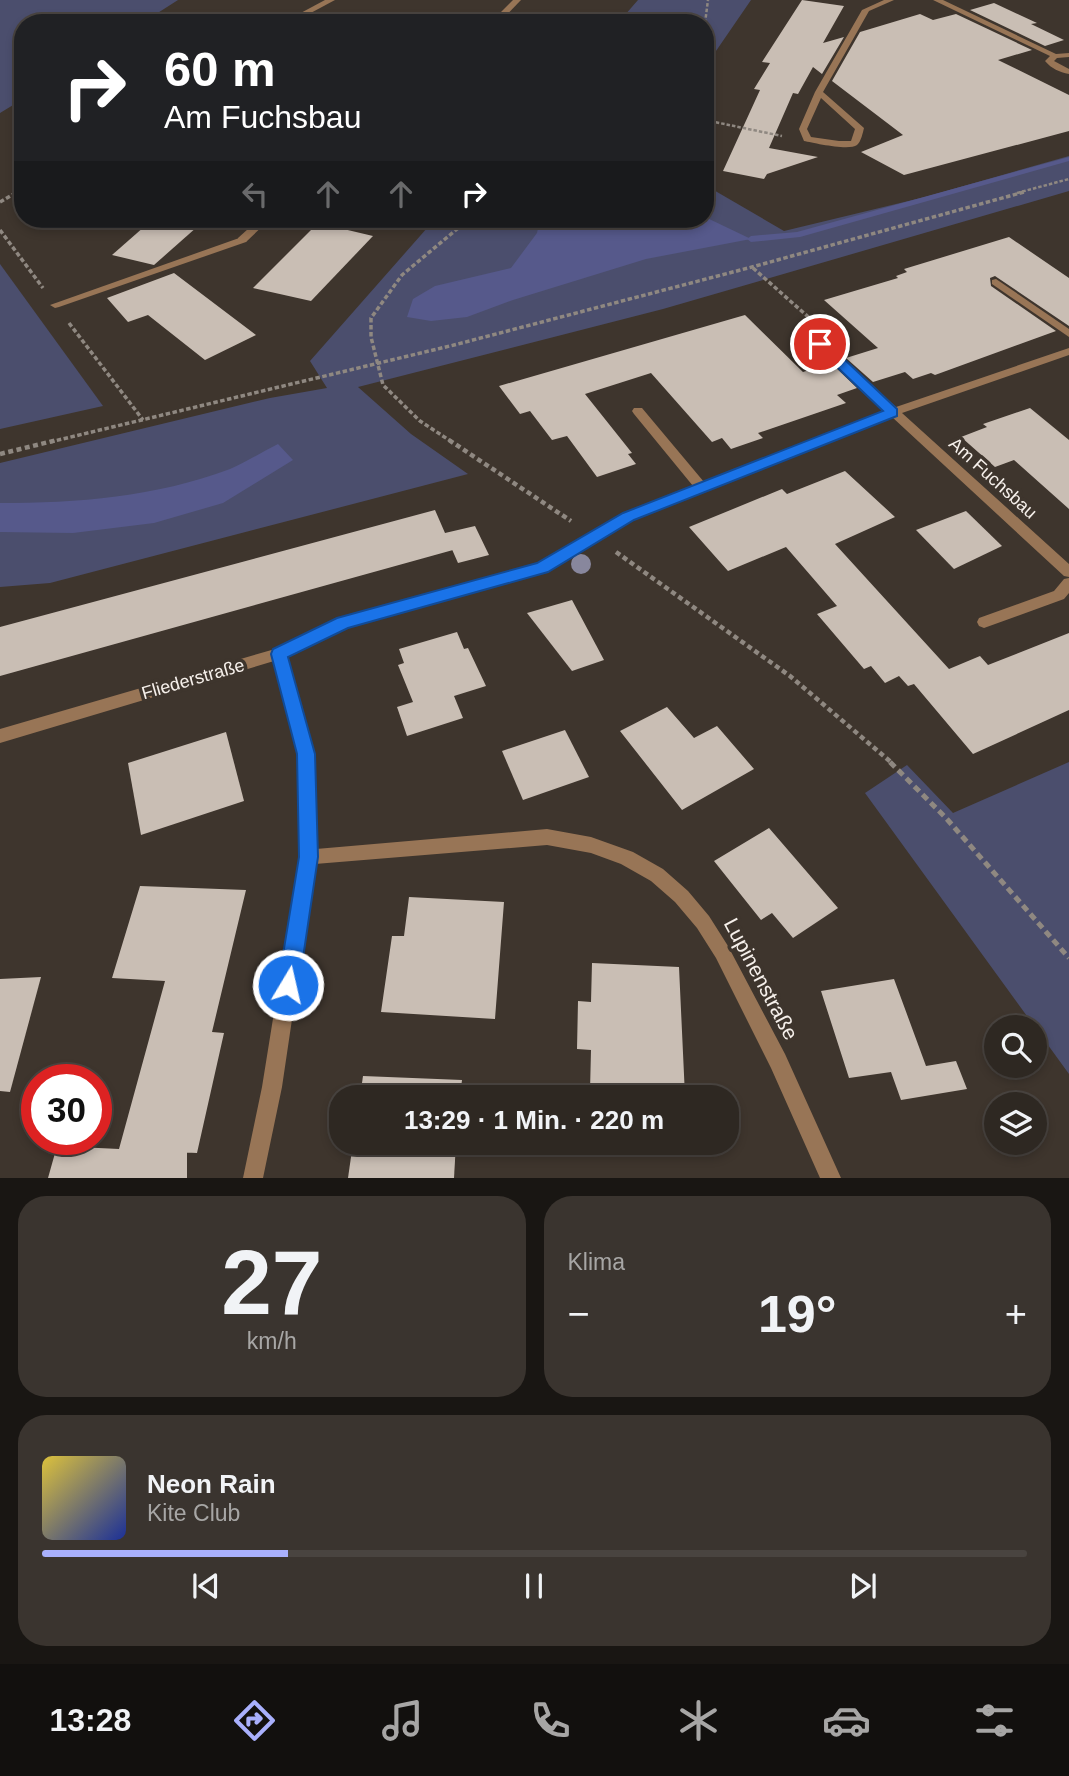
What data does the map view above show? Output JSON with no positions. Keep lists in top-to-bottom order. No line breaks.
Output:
{"streets":{"street":["Am Fuchsbau","Fliederstraße","Lupinenstraße"]},"page":{"turn":["60 m","Am Fuchsbau"],"limit":"30","trip":"13:29 · 1 Min. · 220 m","tile":[["27","km/h"],"Klima"],"heat":["−","19°","+"],"song":["Neon Rain","Kite Club"],"tabs":"13:28"}}
